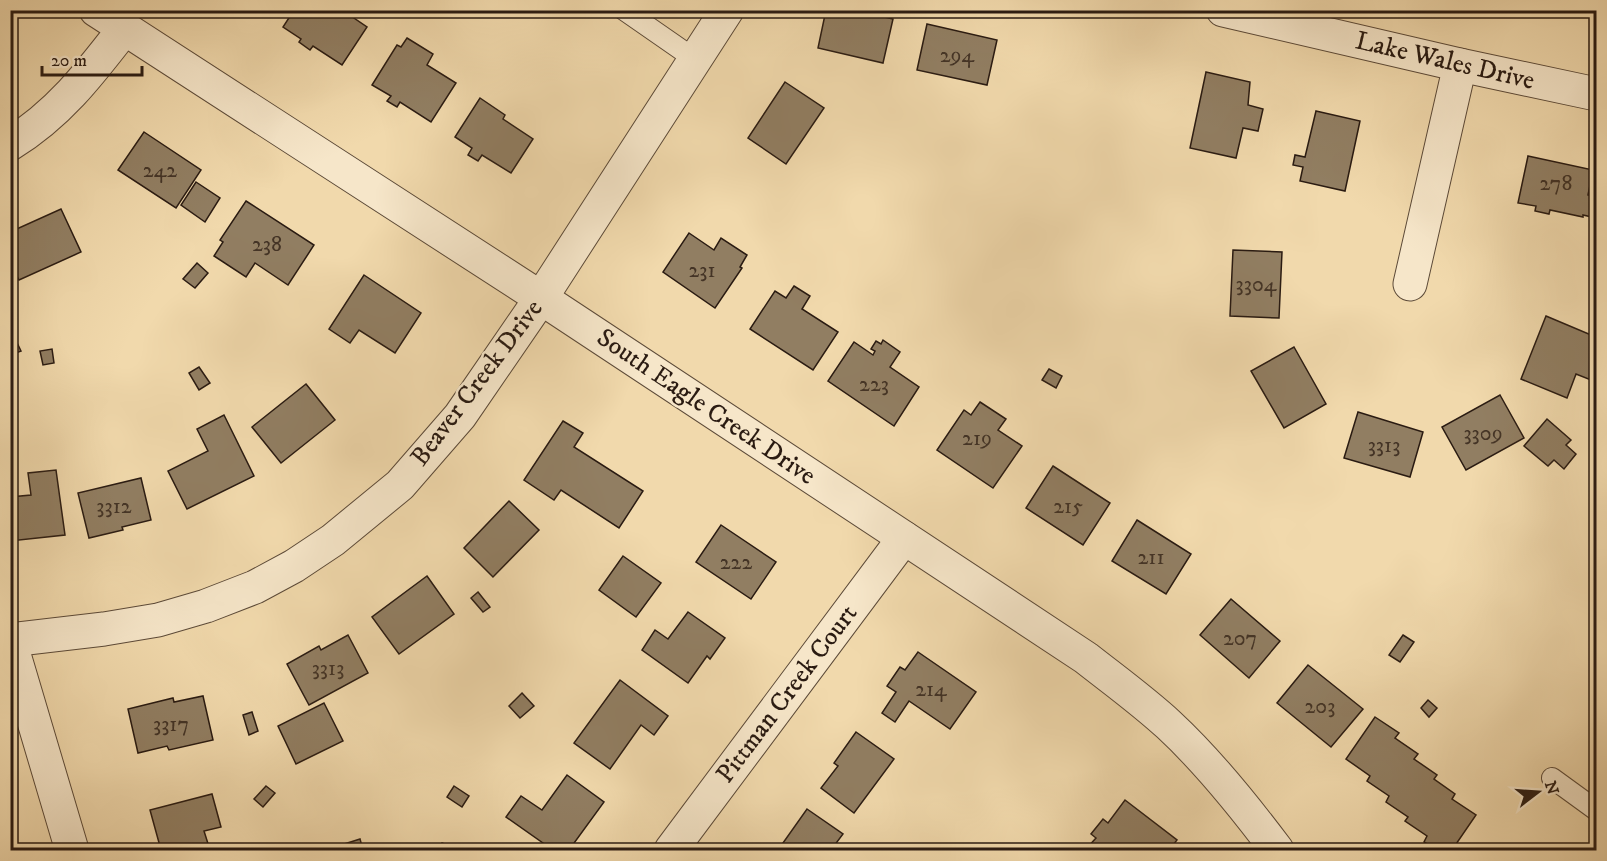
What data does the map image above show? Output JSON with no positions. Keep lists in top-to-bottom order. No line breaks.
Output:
{"streets":{"street":["Lake Wales Drive","Beaver Creek Drive","South Eagle Creek Drive","Pittman Creek Court"]},"crossings":[["Beaver Creek Drive","South Eagle Creek Drive"],["South Eagle Creek Drive","Pittman Creek Court"]],"house_numbers":["294","242","278","238","231","3304","223","3309","219","3313","3312","215","211","222","207","3313","214","203","3317"],"scale_bar":"20 m","north":"right"}
